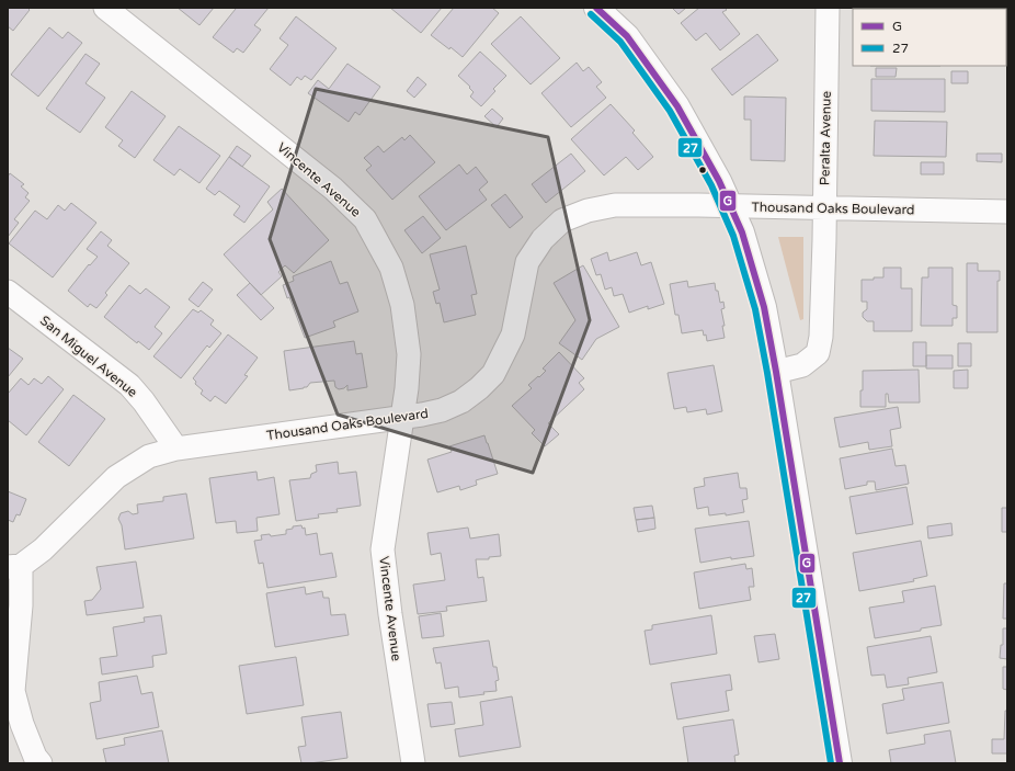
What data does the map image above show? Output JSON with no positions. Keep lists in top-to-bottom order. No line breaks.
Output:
{"streets":{"street":["Peralta Avenue","Vincente Avenue","Thousand Oaks Boulevard","San Miguel Avenue"]},"crossings":[["Peralta Avenue","Thousand Oaks Boulevard"],["Vincente Avenue","Thousand Oaks Boulevard"],["Thousand Oaks Boulevard","San Miguel Avenue"]],"lines":["transit line G","transit line 27"],"legend":["G","27"]}
